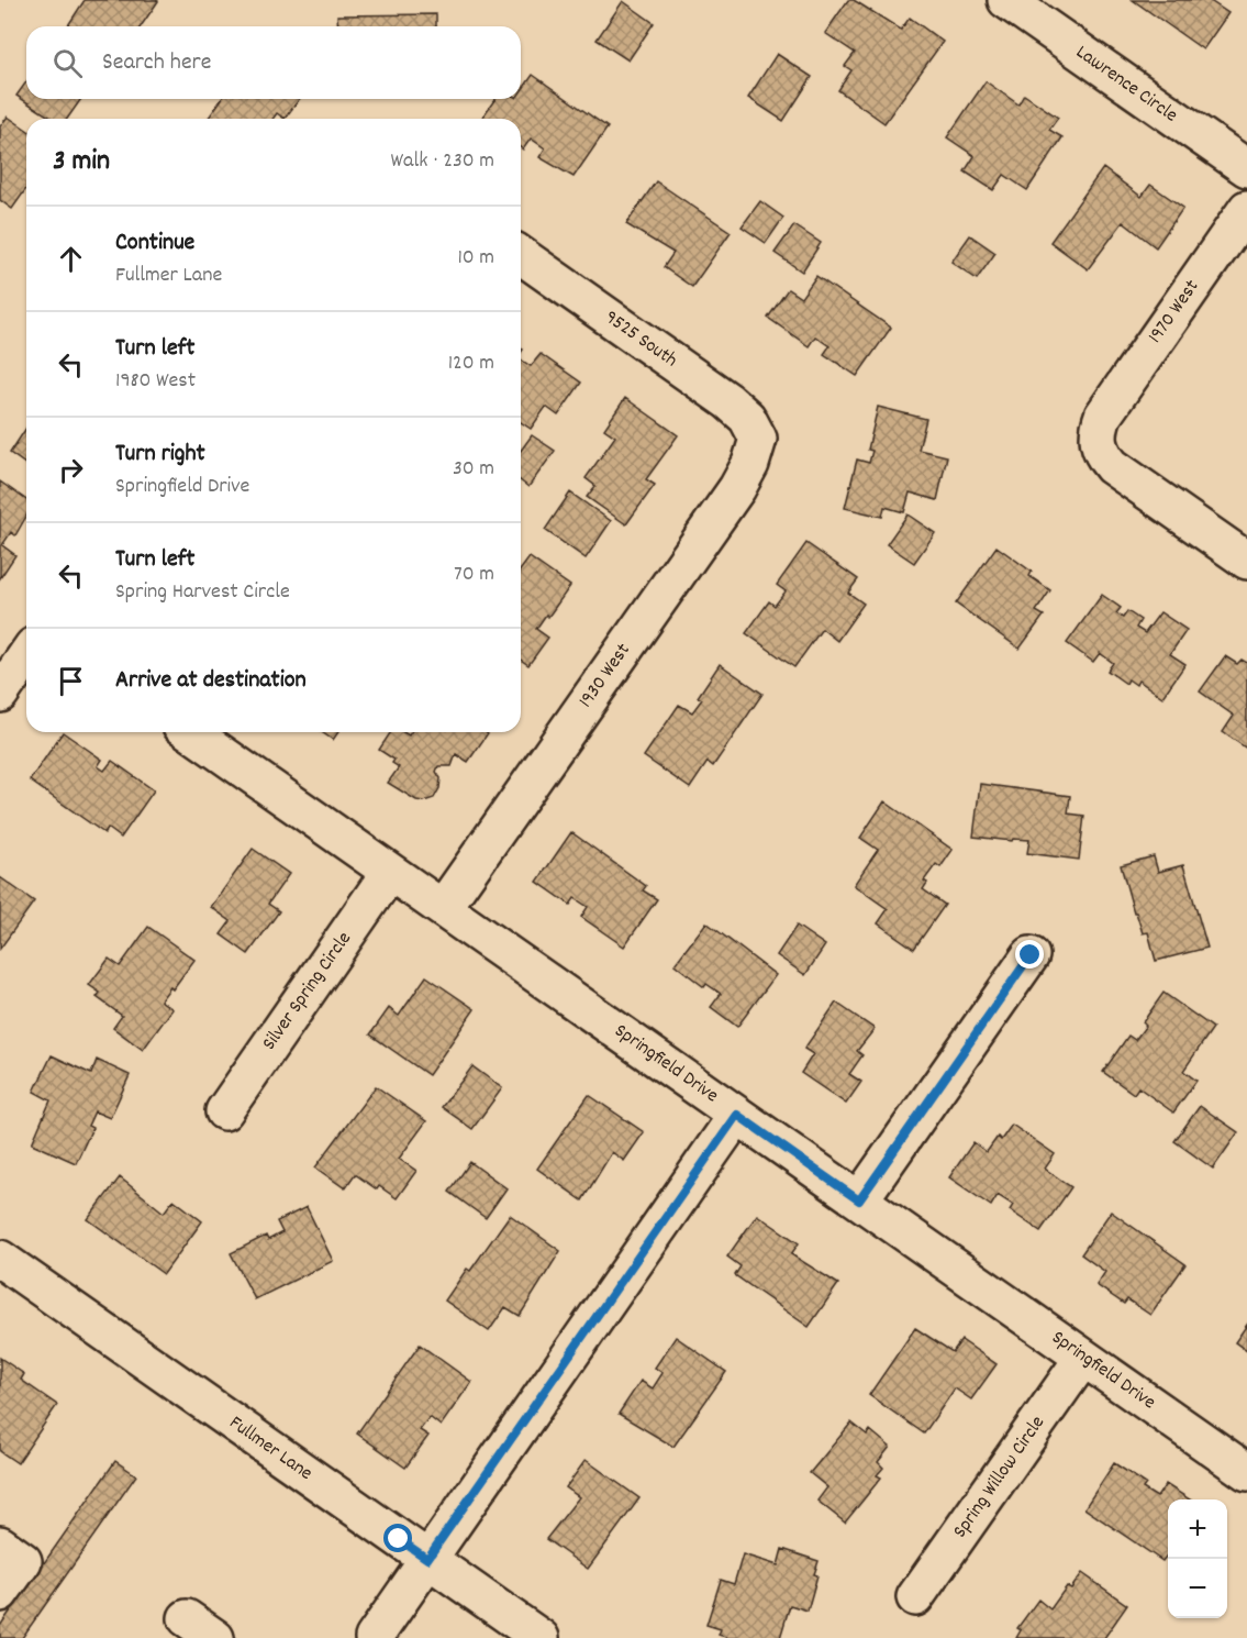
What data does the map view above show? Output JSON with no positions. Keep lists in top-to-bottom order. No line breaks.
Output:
{"streets":{"street":["Lawrence Circle","1970 West","9525 South","1930 West","Silver Spring Circle","Springfield Drive","Fullmer Lane","Spring Willow Circle"]},"crossings":[["9525 South","1930 West"],["1930 West","Springfield Drive"],["Silver Spring Circle","Springfield Drive"],["Springfield Drive","Spring Willow Circle"]],"page":{"search":"Search here","heading":["3 min","Walk · 230 m"],"list":[["Continue","Fullmer Lane","10 m"],["Turn left","1980 West","120 m"],["Turn right","Springfield Drive","30 m"],["Turn left","Spring Harvest Circle","70 m"],"Arrive at destination"],"map_buttons":["+","−"]}}
